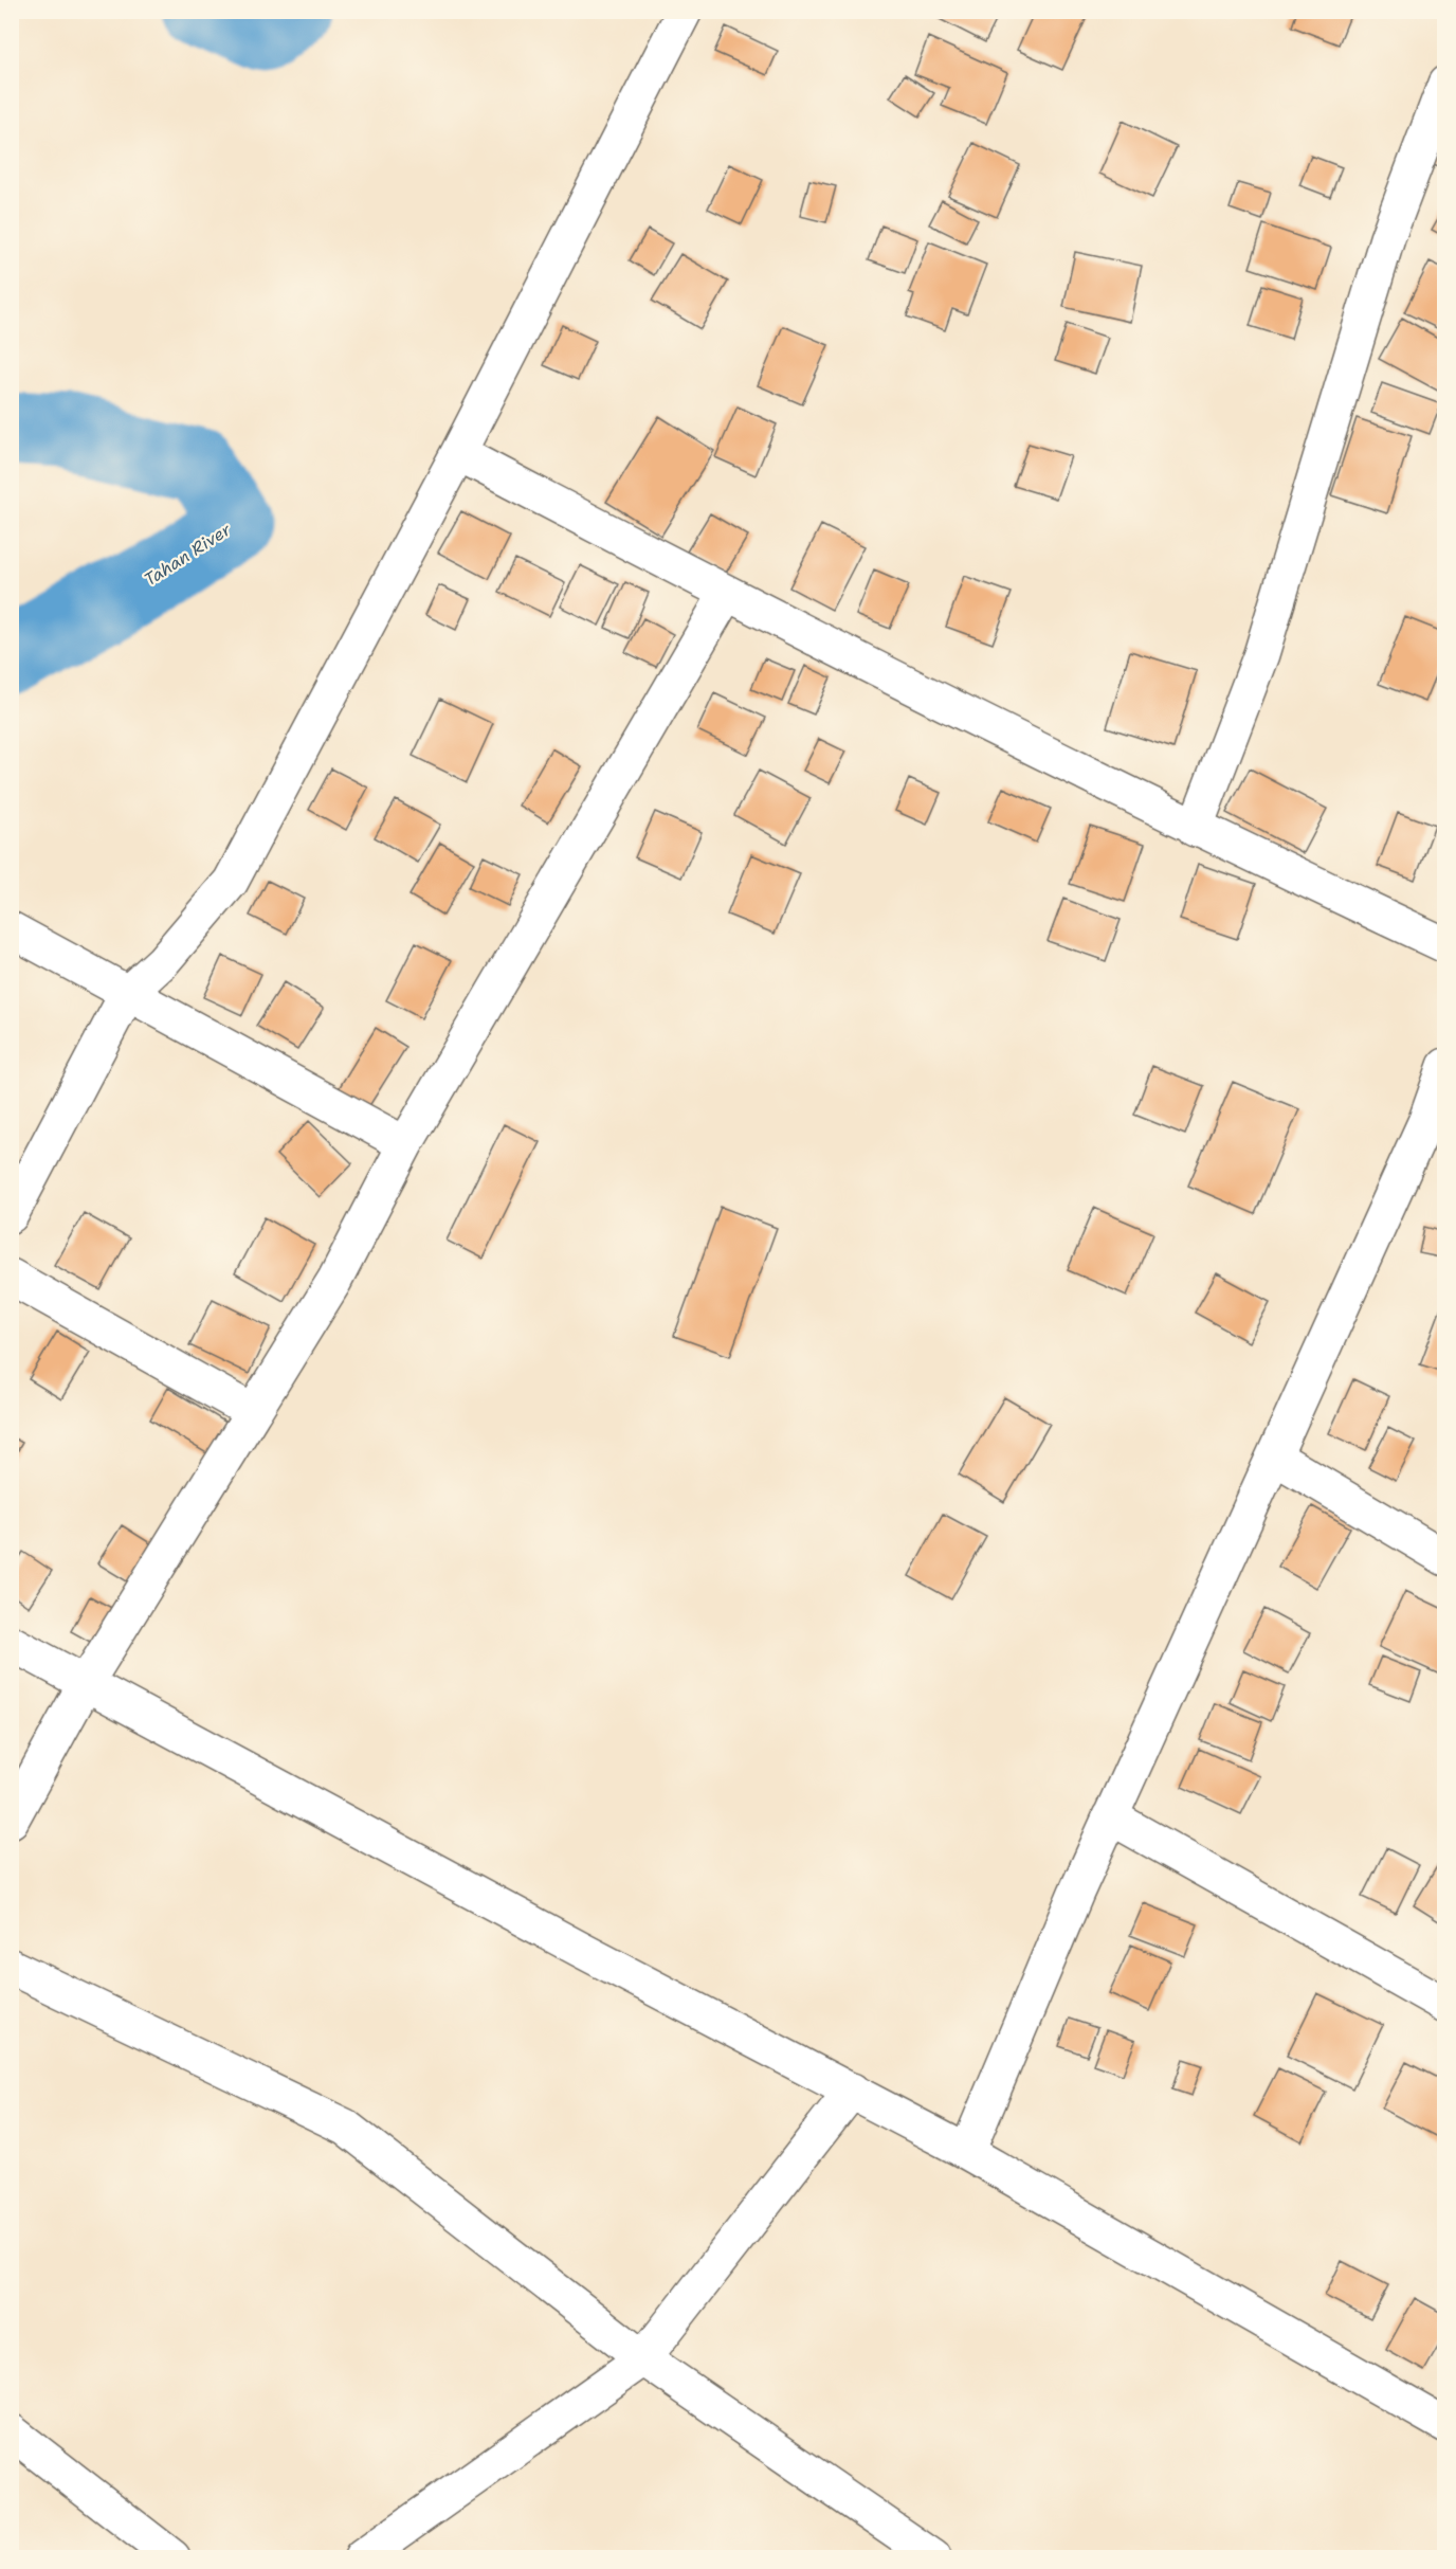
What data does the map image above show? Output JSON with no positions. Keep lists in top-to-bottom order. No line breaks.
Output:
{"water":["Tahan River"]}
